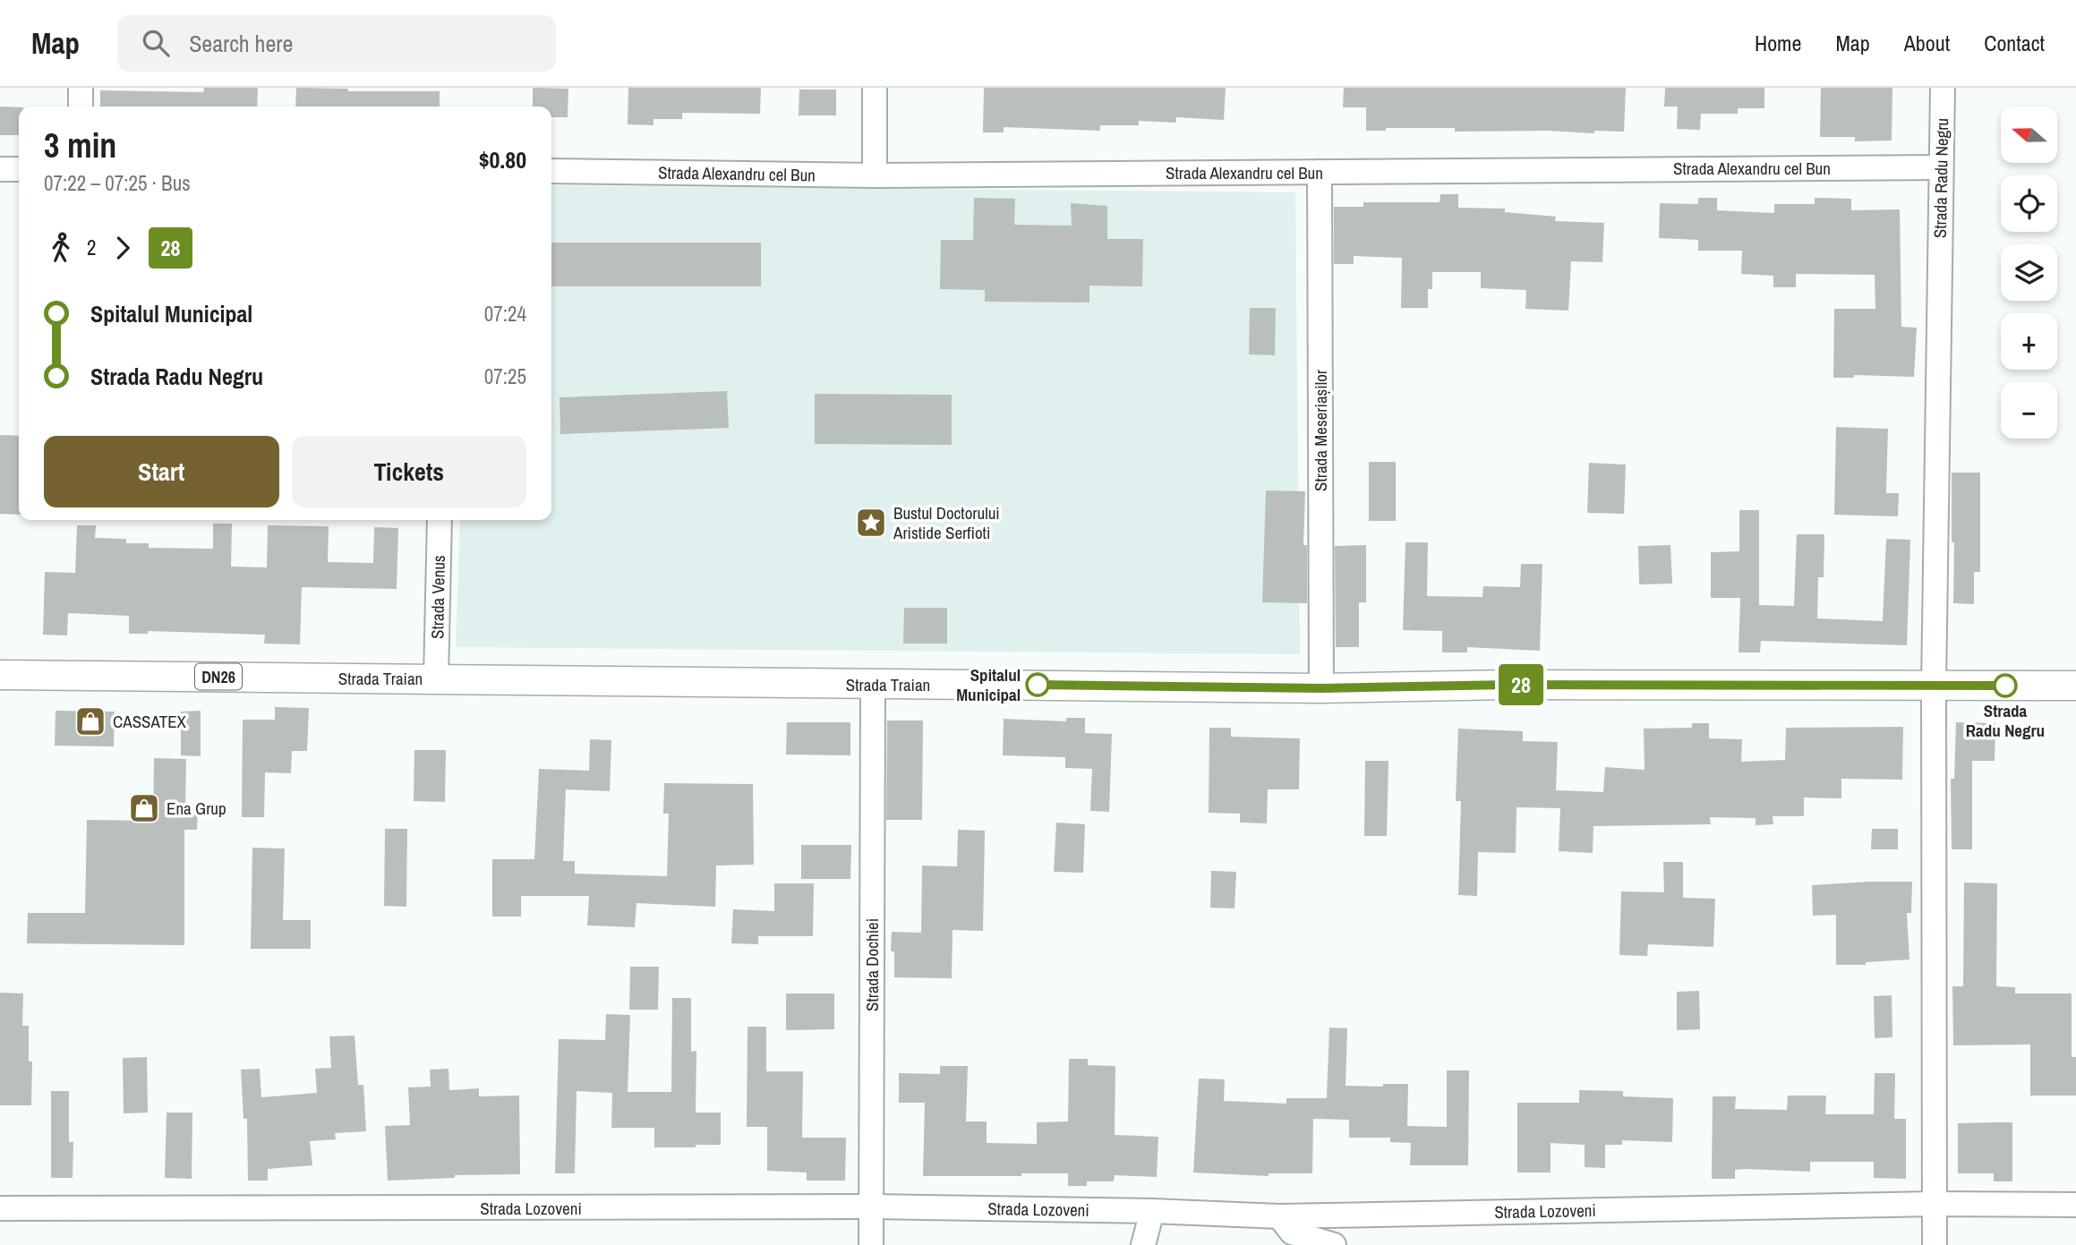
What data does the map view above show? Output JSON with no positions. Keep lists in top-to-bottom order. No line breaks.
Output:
{"streets":{"main road":["DN26","Strada Traian"],"street":["Strada Alexandru cel Bun","Strada Radu Negru","Strada Meseriașilor","Strada Venus","Strada Dochiei","Strada Lozoveni"]},"crossings":[["Strada Alexandru cel Bun","Strada Radu Negru"],["Strada Alexandru cel Bun","Strada Meseriașilor"],["Strada Radu Negru","Strada Traian"],["Strada Radu Negru","Strada Lozoveni"],["Strada Meseriașilor","Strada Traian"],["Strada Venus","Strada Traian"],["Strada Traian","Strada Dochiei"],["Strada Dochiei","Strada Lozoveni"]],"places":{"place":["Bustul Doctorului Aristide Serfioti"],"other":["Spitalul Municipal","Strada Radu Negru"],"shop":["CASSATEX","Ena Grup"]},"lines":["bus line 28"],"north":"left","page":{"header":"Map","search":"Search here","nav":["Home","Map","About","Contact"],"on_map":"28","map_buttons":["+","−"],"heading":["3 min","07:22 – 07:25 · Bus","$0.80"],"legs":["2","28"],"list":[{"name":"Spitalul Municipal","value":"07:24"},{"name":"Strada Radu Negru","value":"07:25"}],"buttons":["Start","Tickets"]}}
